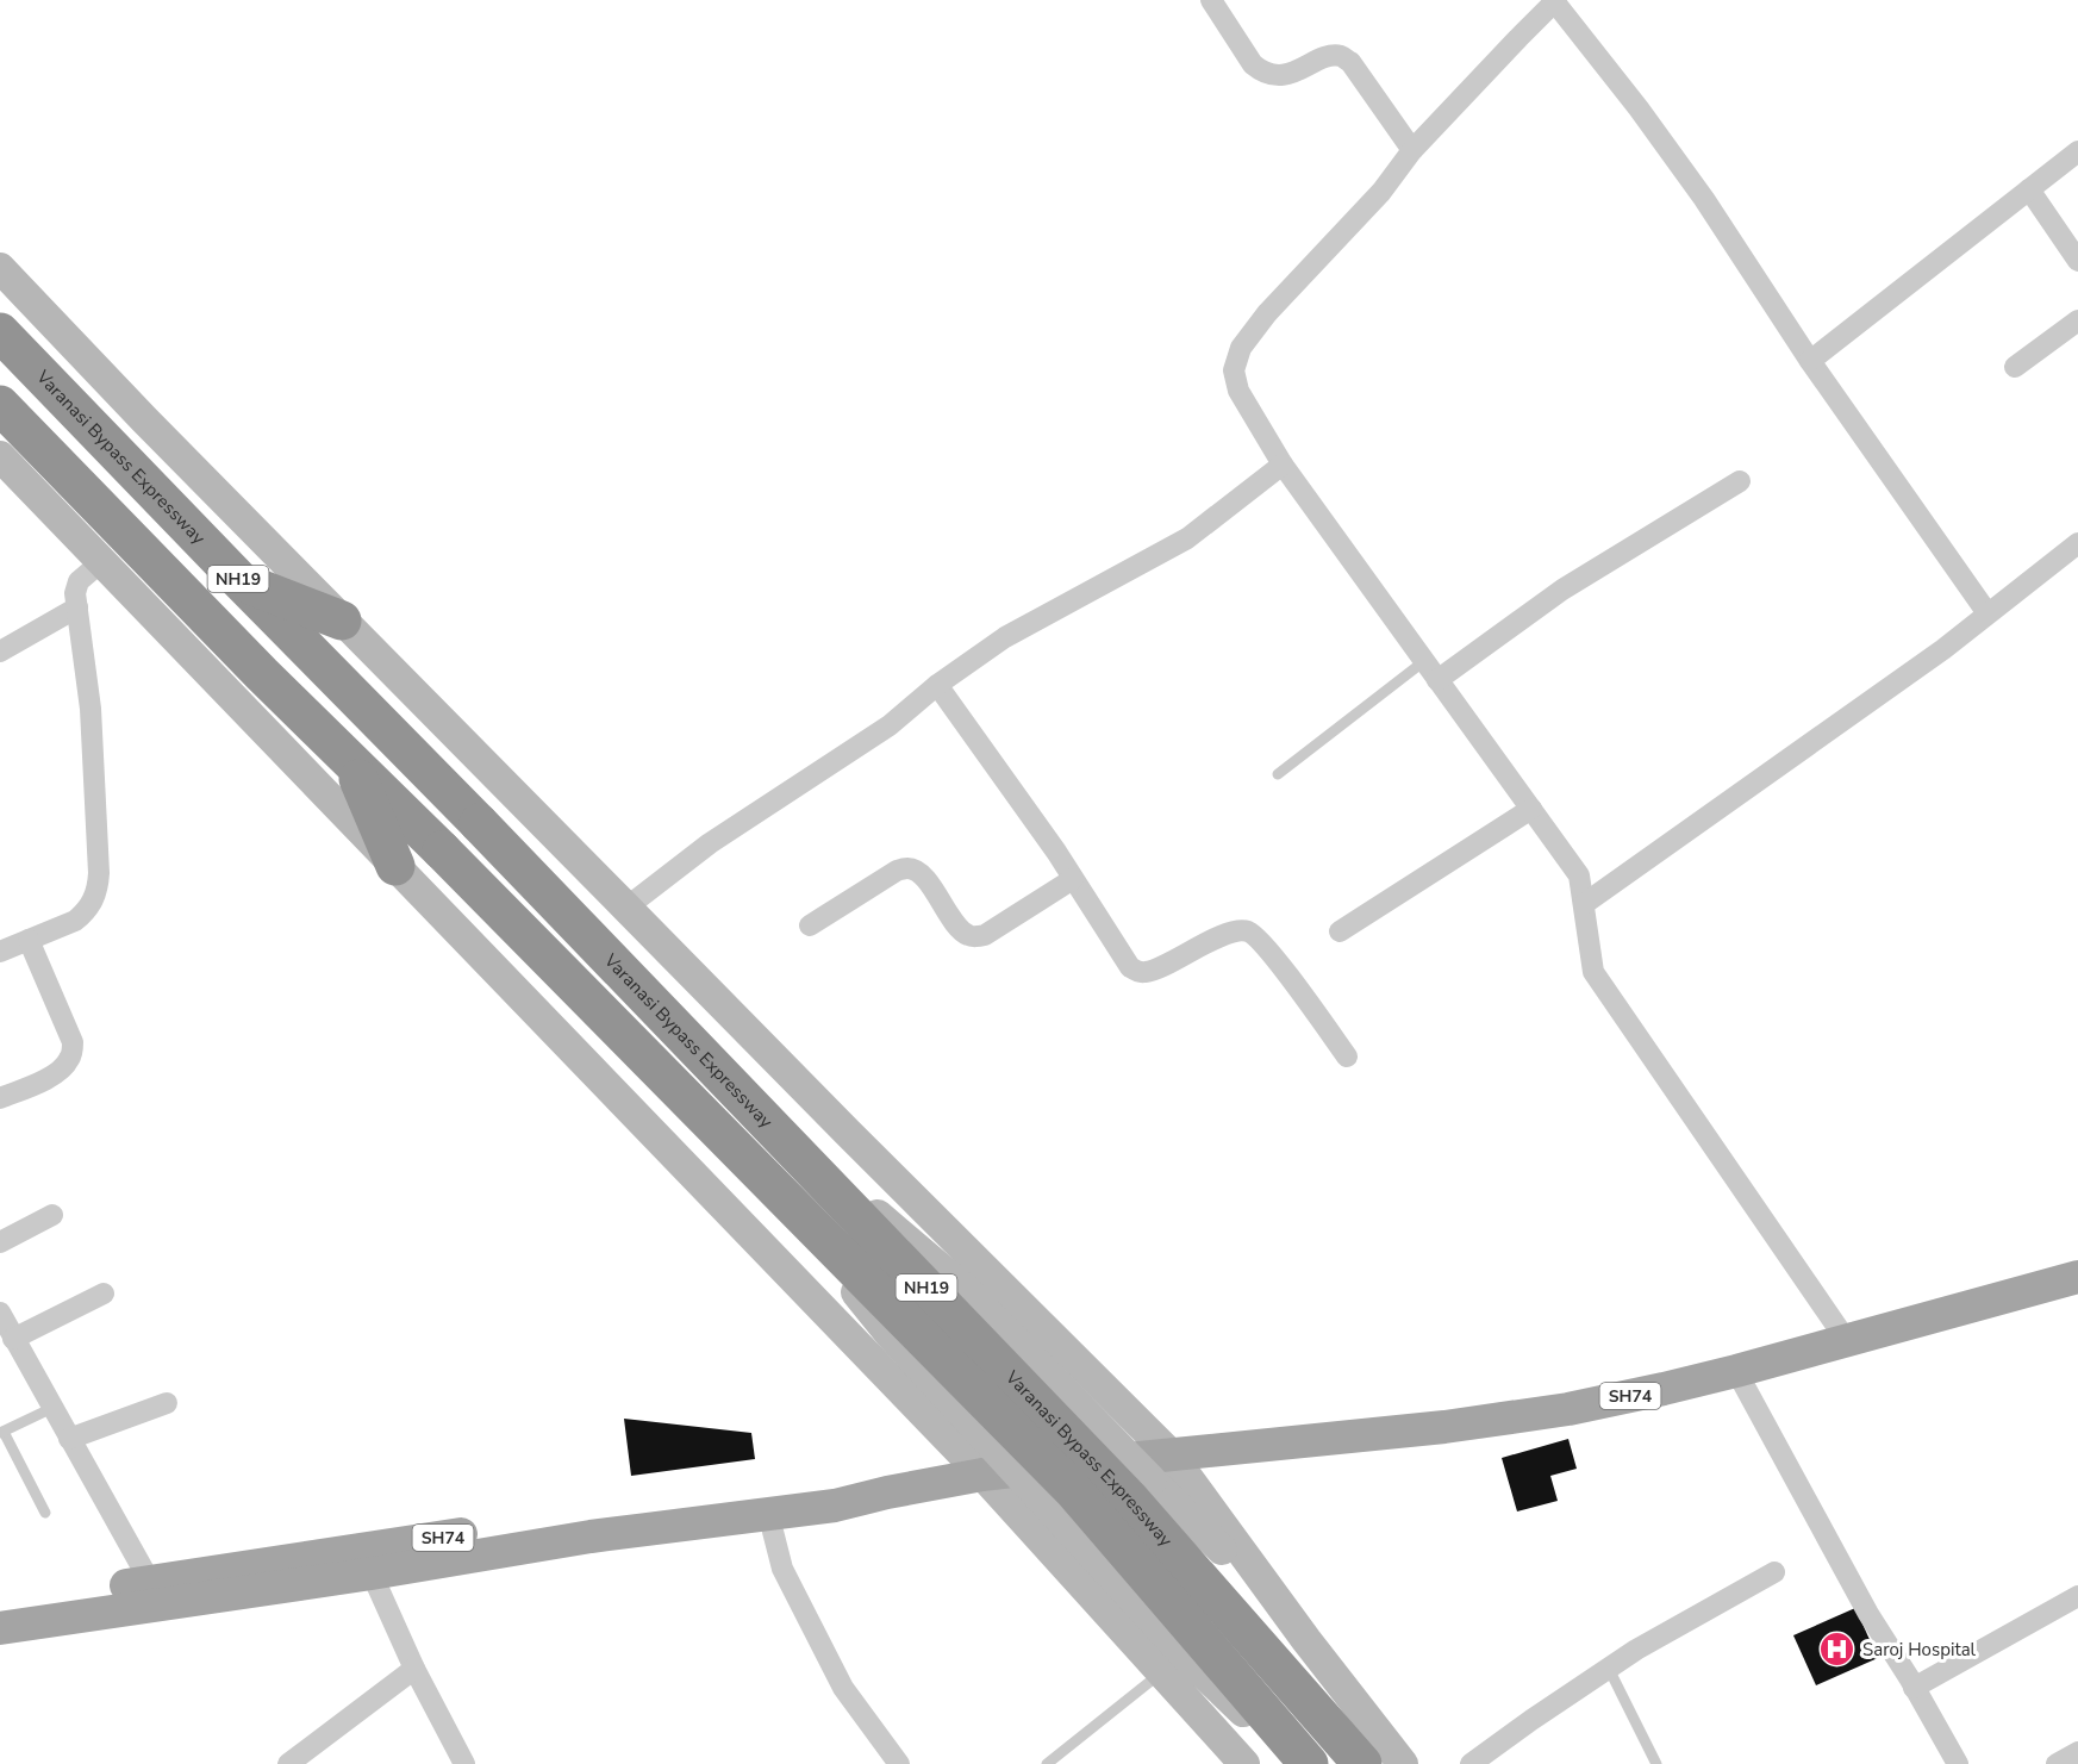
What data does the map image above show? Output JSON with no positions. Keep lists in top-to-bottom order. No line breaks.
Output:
{"streets":{"highway":["Varanasi Bypass Expressway","NH19"],"main road":["SH74"]},"places":{"hospital":["Saroj Hospital"]}}
